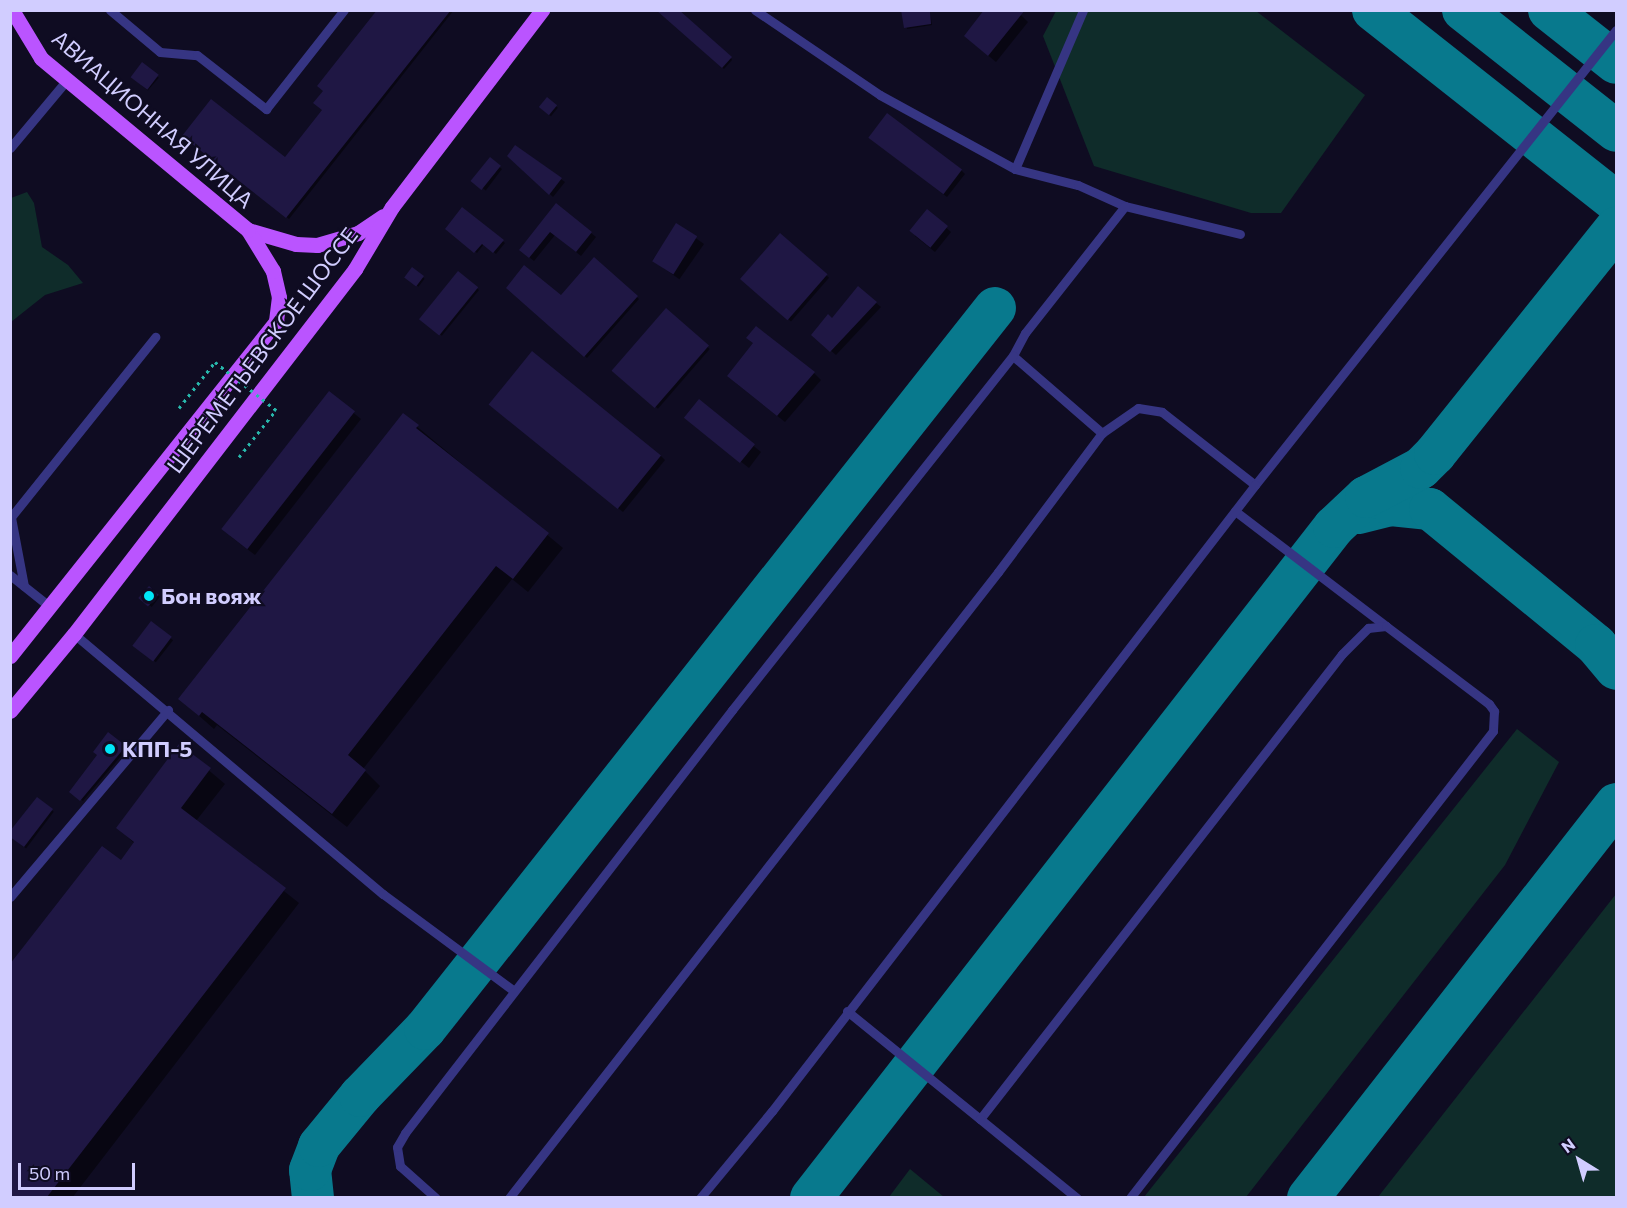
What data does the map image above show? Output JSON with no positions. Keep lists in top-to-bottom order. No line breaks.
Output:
{"streets":{"main road":["АВИАЦИОННАЯ УЛИЦА","ШЕРЕМЕТЬЕВСКОЕ ШОССЕ"]},"crossings":[["АВИАЦИОННАЯ УЛИЦА","ШЕРЕМЕТЬЕВСКОЕ ШОССЕ"]],"places":["Бон вояж","КПП-5"],"scale_bar":"50 m","north":"top left"}
